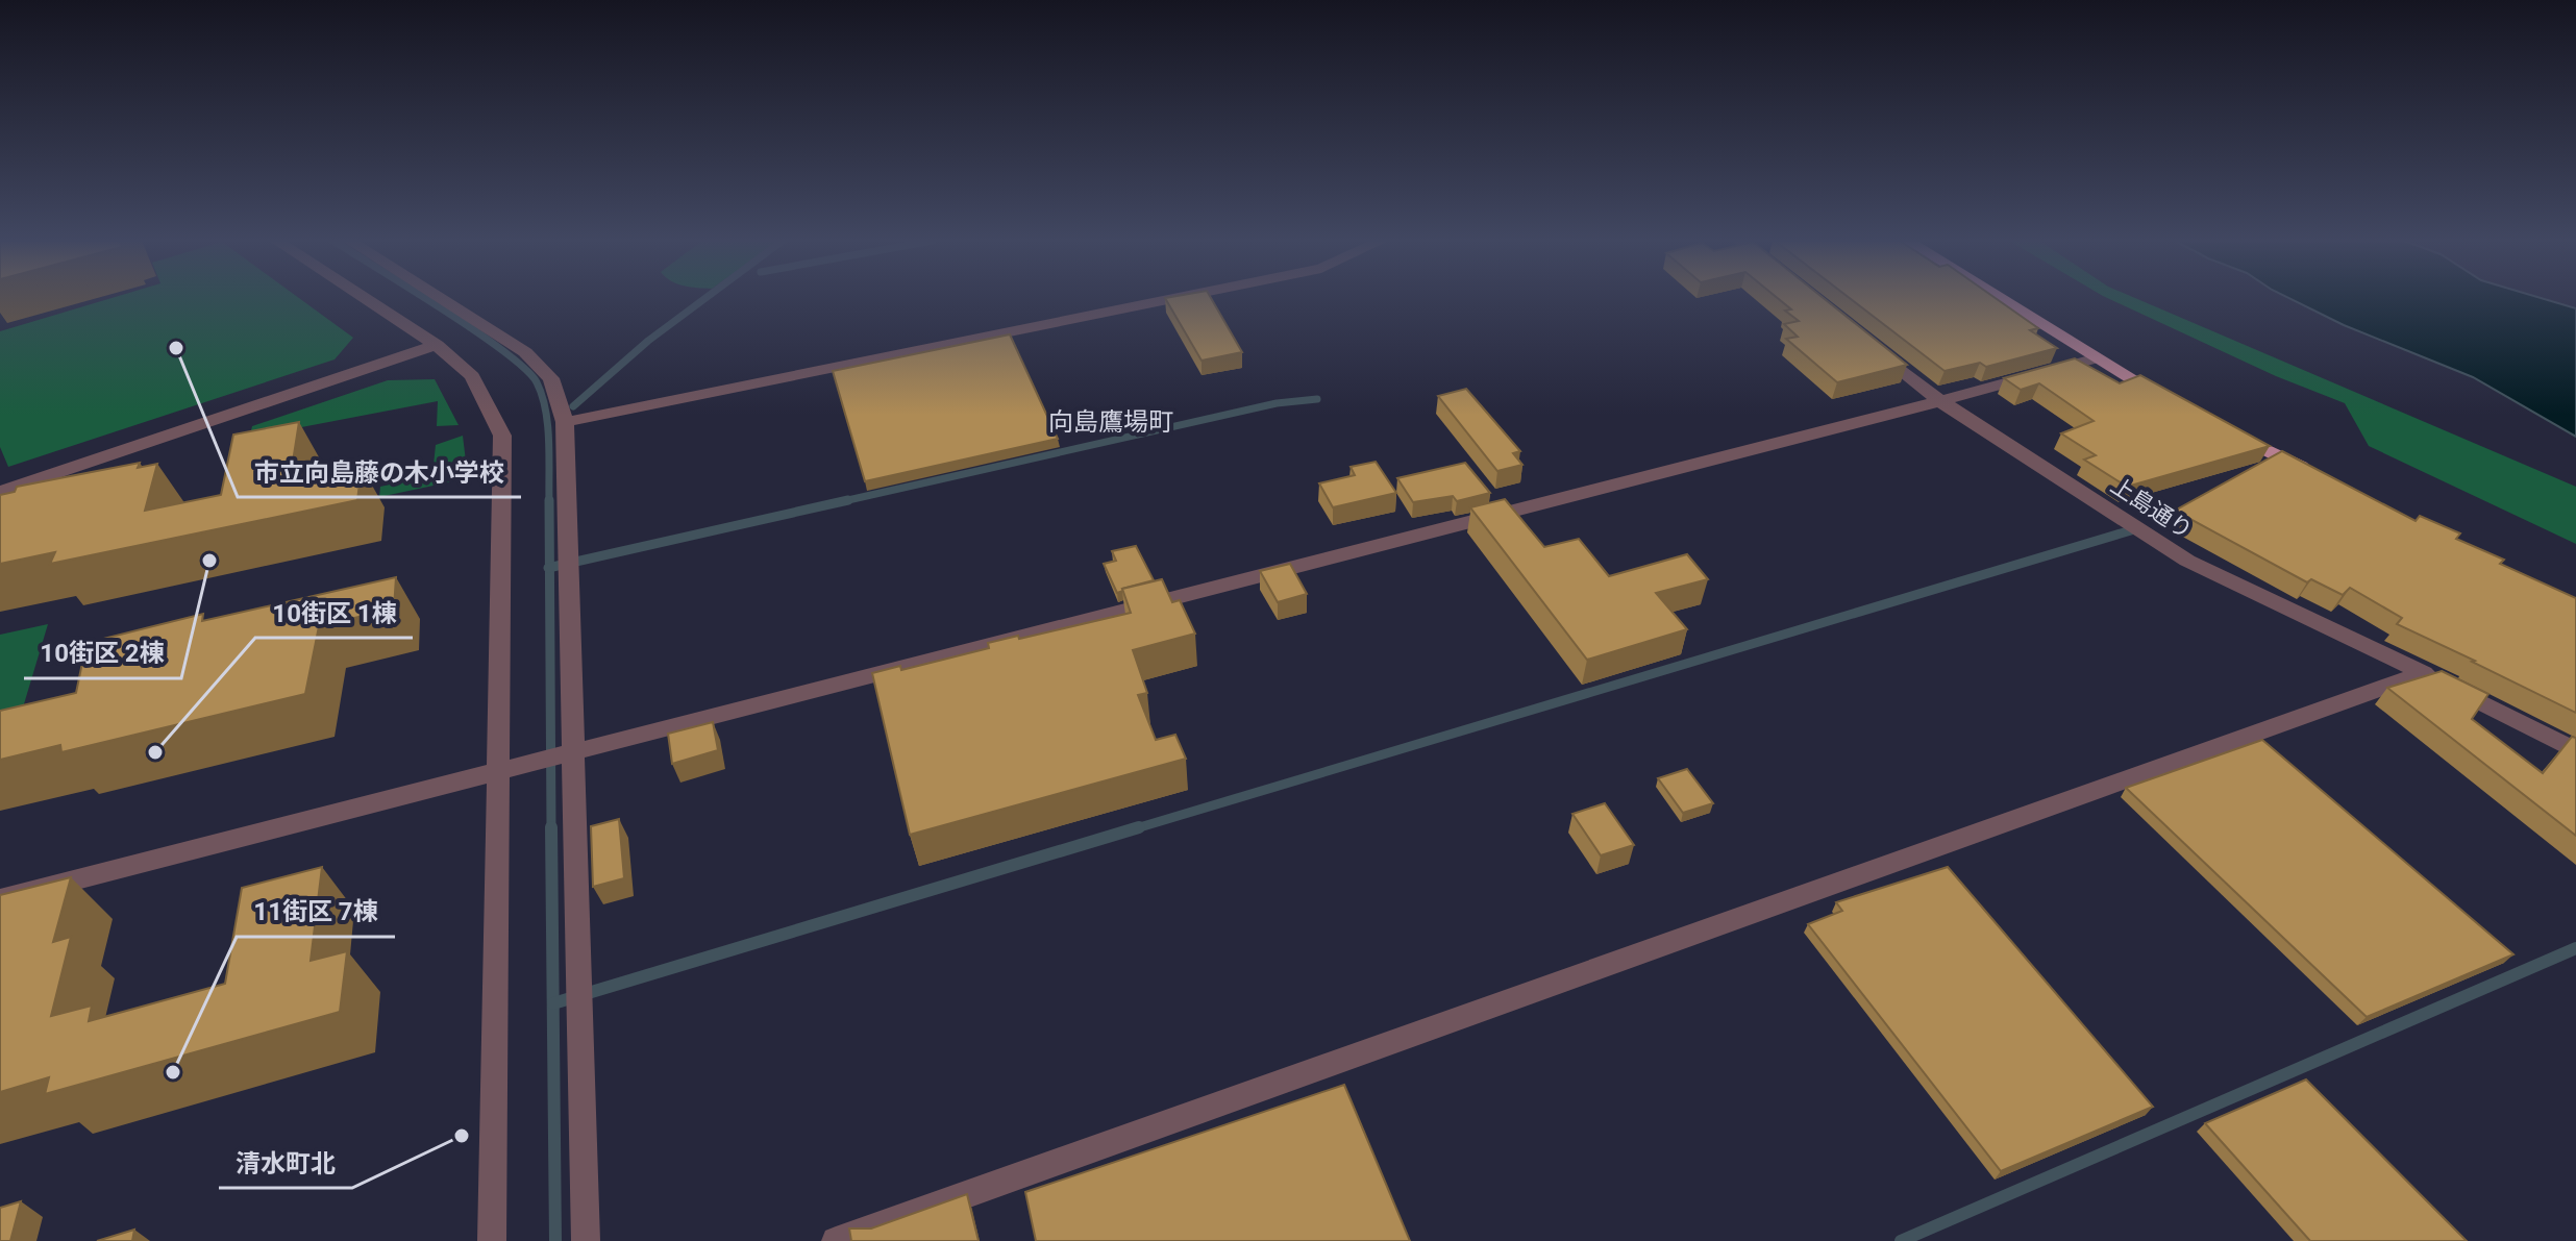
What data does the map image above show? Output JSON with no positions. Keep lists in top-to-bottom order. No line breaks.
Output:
{"streets":{"street":["上島通り"]},"districts":["向島鷹場町"],"places":["市立向島藤の木小学校","10街区 2棟","10街区 1棟","11街区 7棟","清水町北"]}
